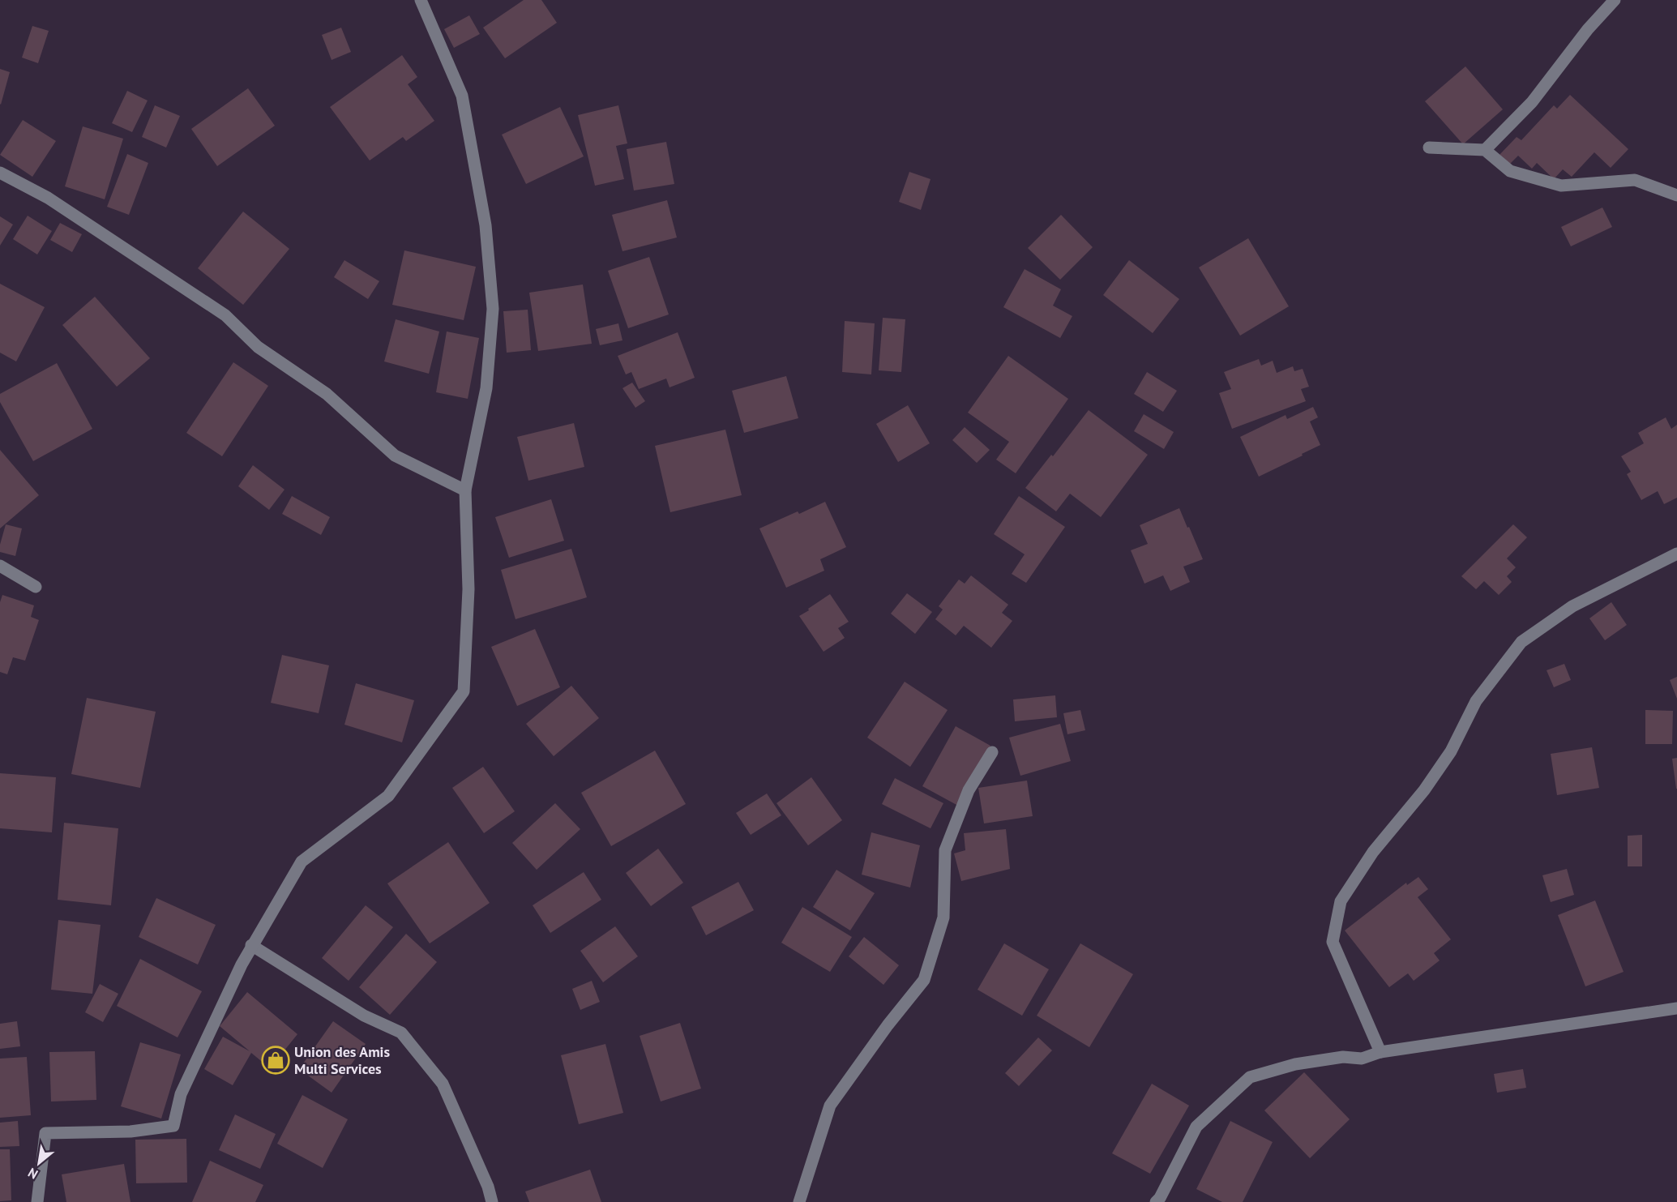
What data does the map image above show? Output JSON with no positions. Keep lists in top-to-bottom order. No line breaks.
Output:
{"places":{"shop":["Union des Amis Multi Services"]},"north":"bottom left"}
